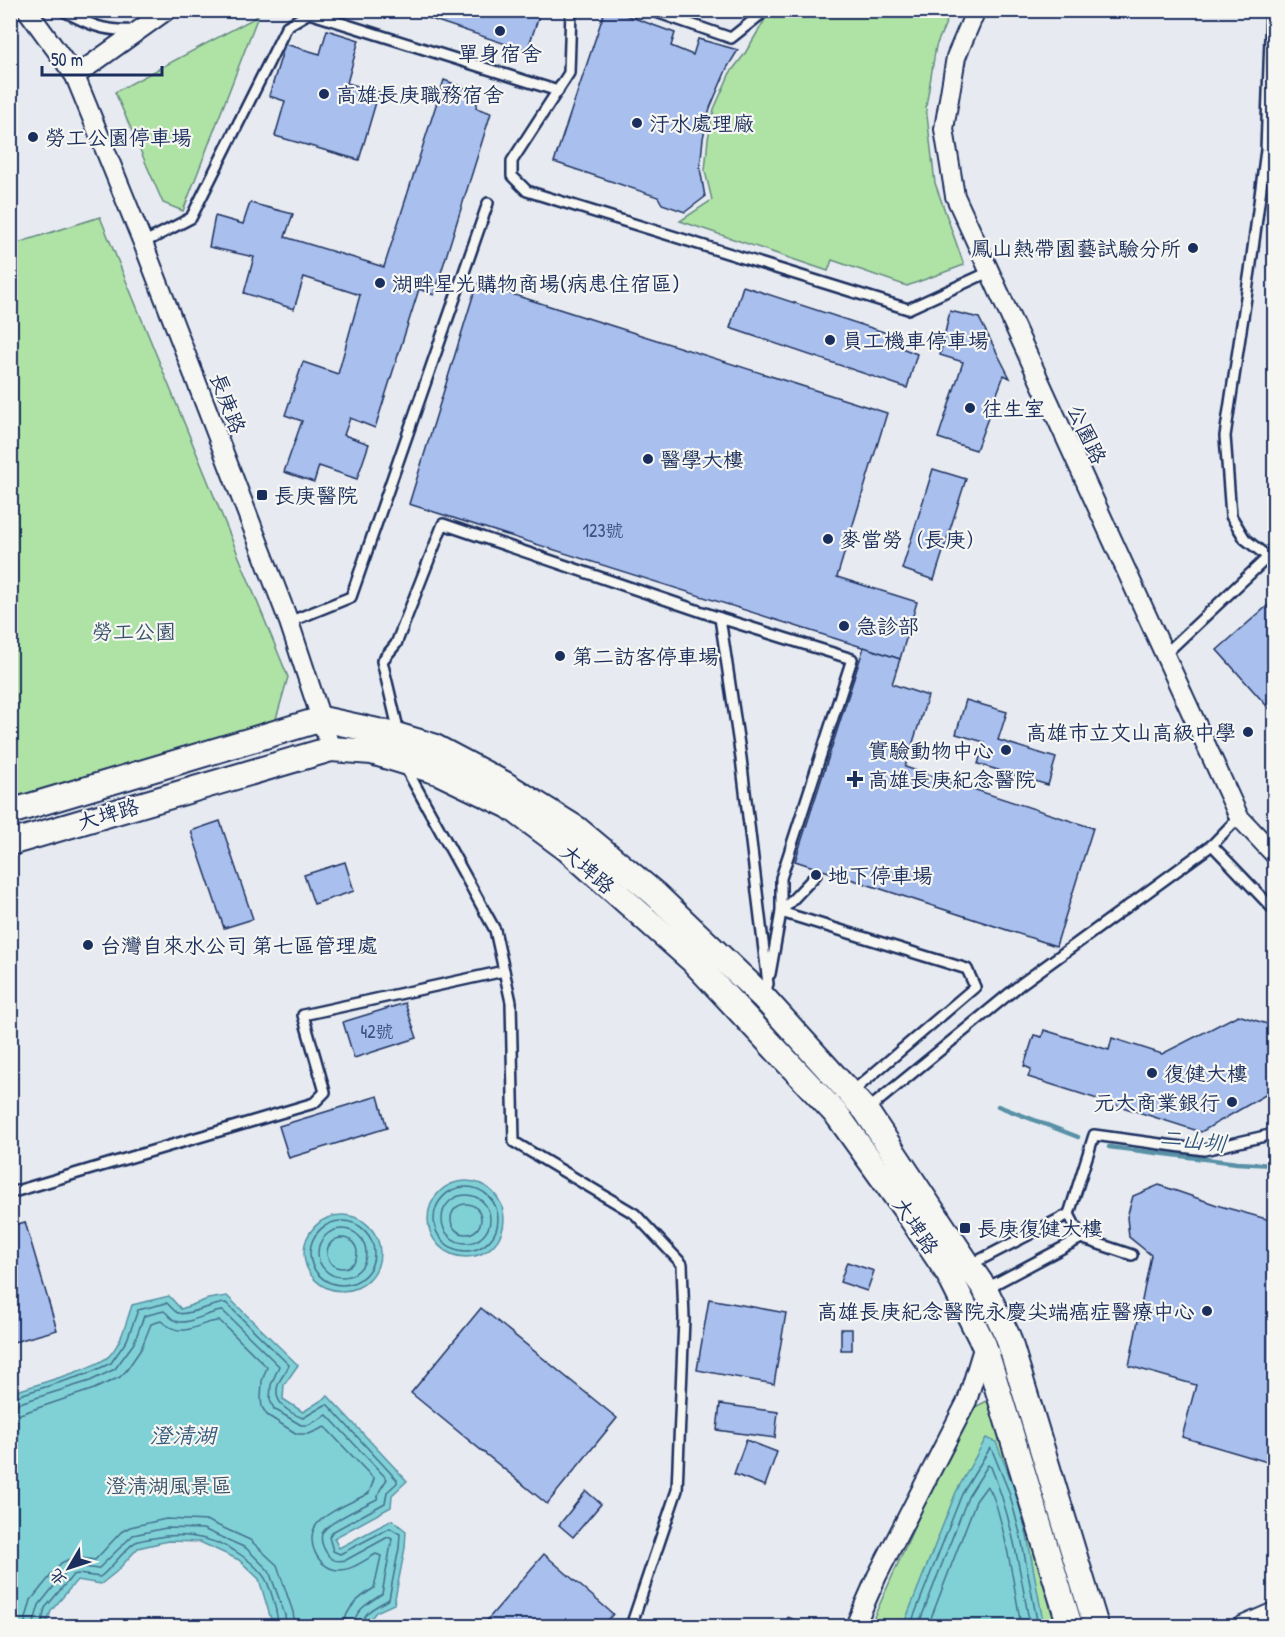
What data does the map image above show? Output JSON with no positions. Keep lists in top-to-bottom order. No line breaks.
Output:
{"streets":{"main road":["大埤路"],"street":["長庚路","公園路"]},"crossings":[["長庚路","大埤路"]],"water":["二山圳","澄清湖"],"parks":["勞工公園","澄清湖風景區"],"places":{"other":["單身宿舍","高雄長庚職務宿舍","汙水處理廠","勞工公園停車場","鳳山熱帶園藝試驗分所","湖畔星光購物商場(病患住宿區)","員工機車停車場","往生室","醫學大樓","麥當勞（長庚）","急診部","第二訪客停車場","高雄市立文山高級中學","實驗動物中心","地下停車場","台灣自來水公司 第七區管理處","復健大樓","元大商業銀行","高雄長庚紀念醫院永慶尖端癌症醫療中心"],"transit":["長庚醫院","長庚復健大樓"],"health":["高雄長庚紀念醫院"]},"house_numbers":["123號","42號"],"scale_bar":"50 m","north":"bottom left"}
